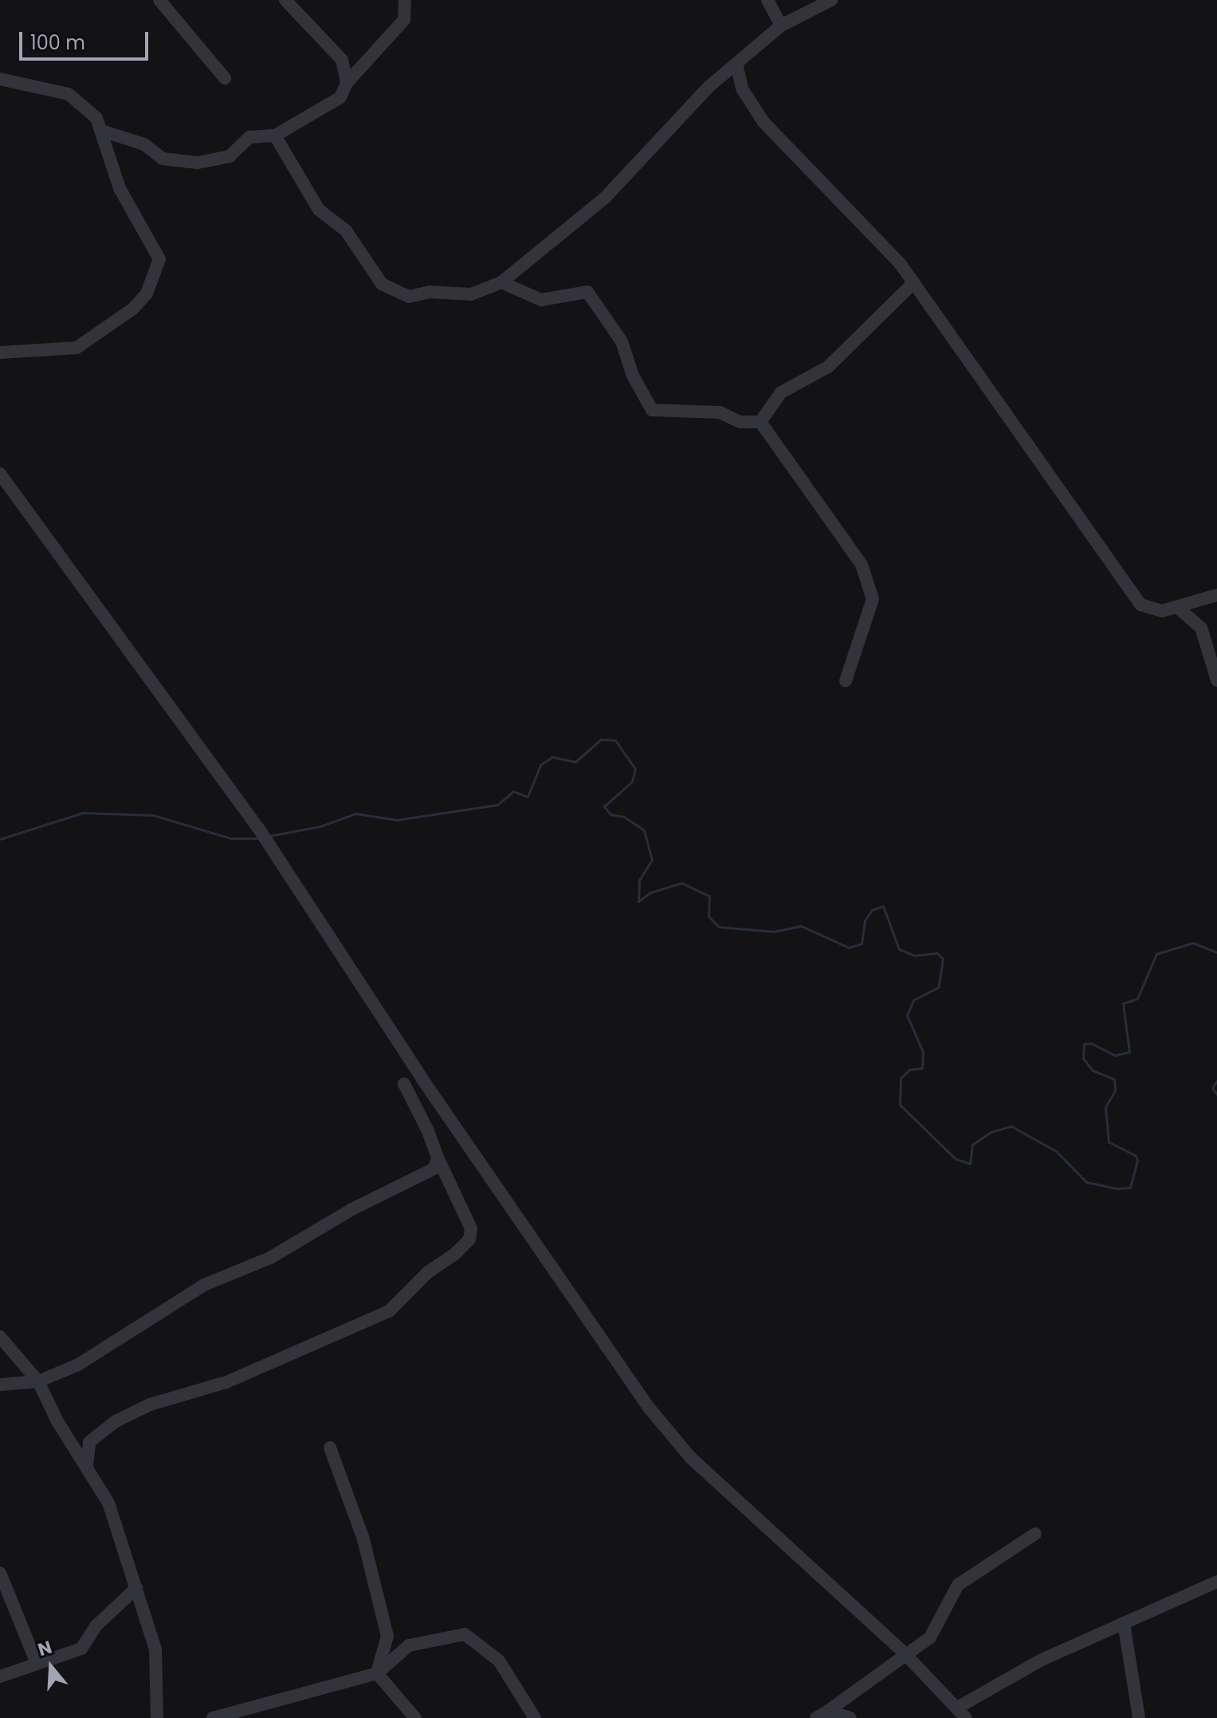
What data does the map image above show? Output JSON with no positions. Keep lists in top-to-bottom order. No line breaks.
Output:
{"scale_bar":"100 m","north":"top"}
